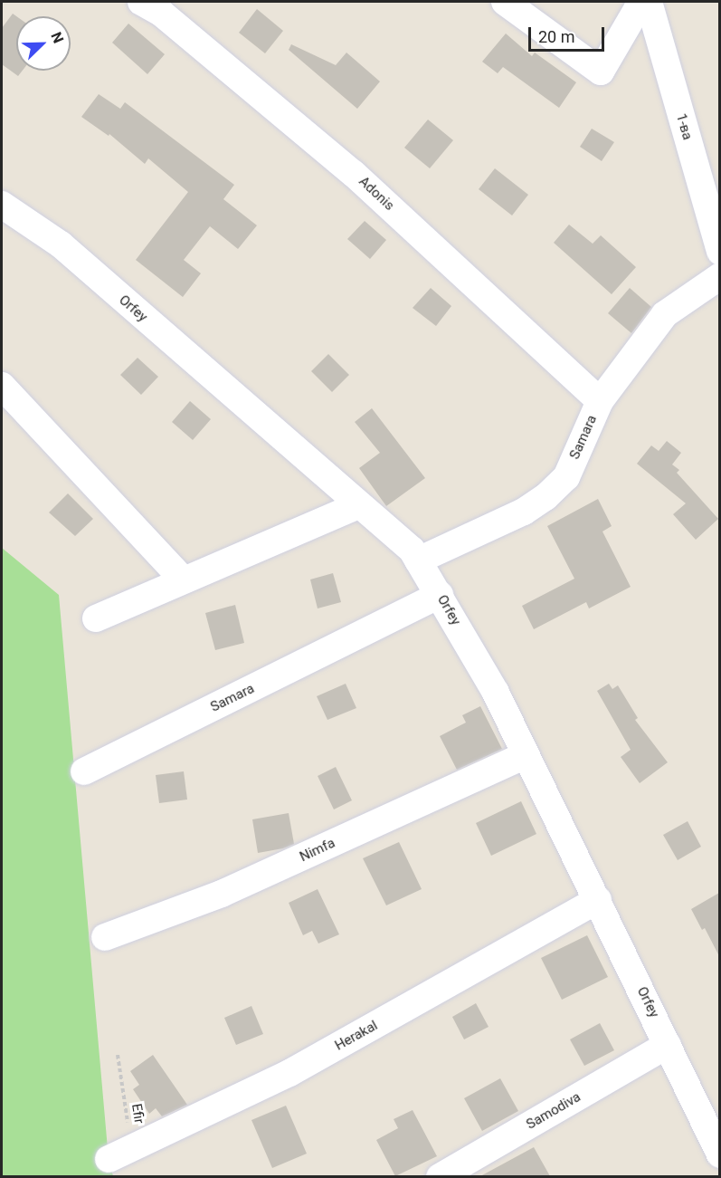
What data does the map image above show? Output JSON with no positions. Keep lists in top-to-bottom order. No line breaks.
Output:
{"streets":{"street":["1-ва","Adonis","Orfey","Samara","Nimfa","Herakal","Samodiva"],"path":["Efir"]},"crossings":[["Adonis","Samara"],["Orfey","Samara"],["Orfey","Nimfa"],["Orfey","Herakal"],["Orfey","Samodiva"],["Herakal","Efir"]],"scale_bar":"20 m","north":"top right"}
